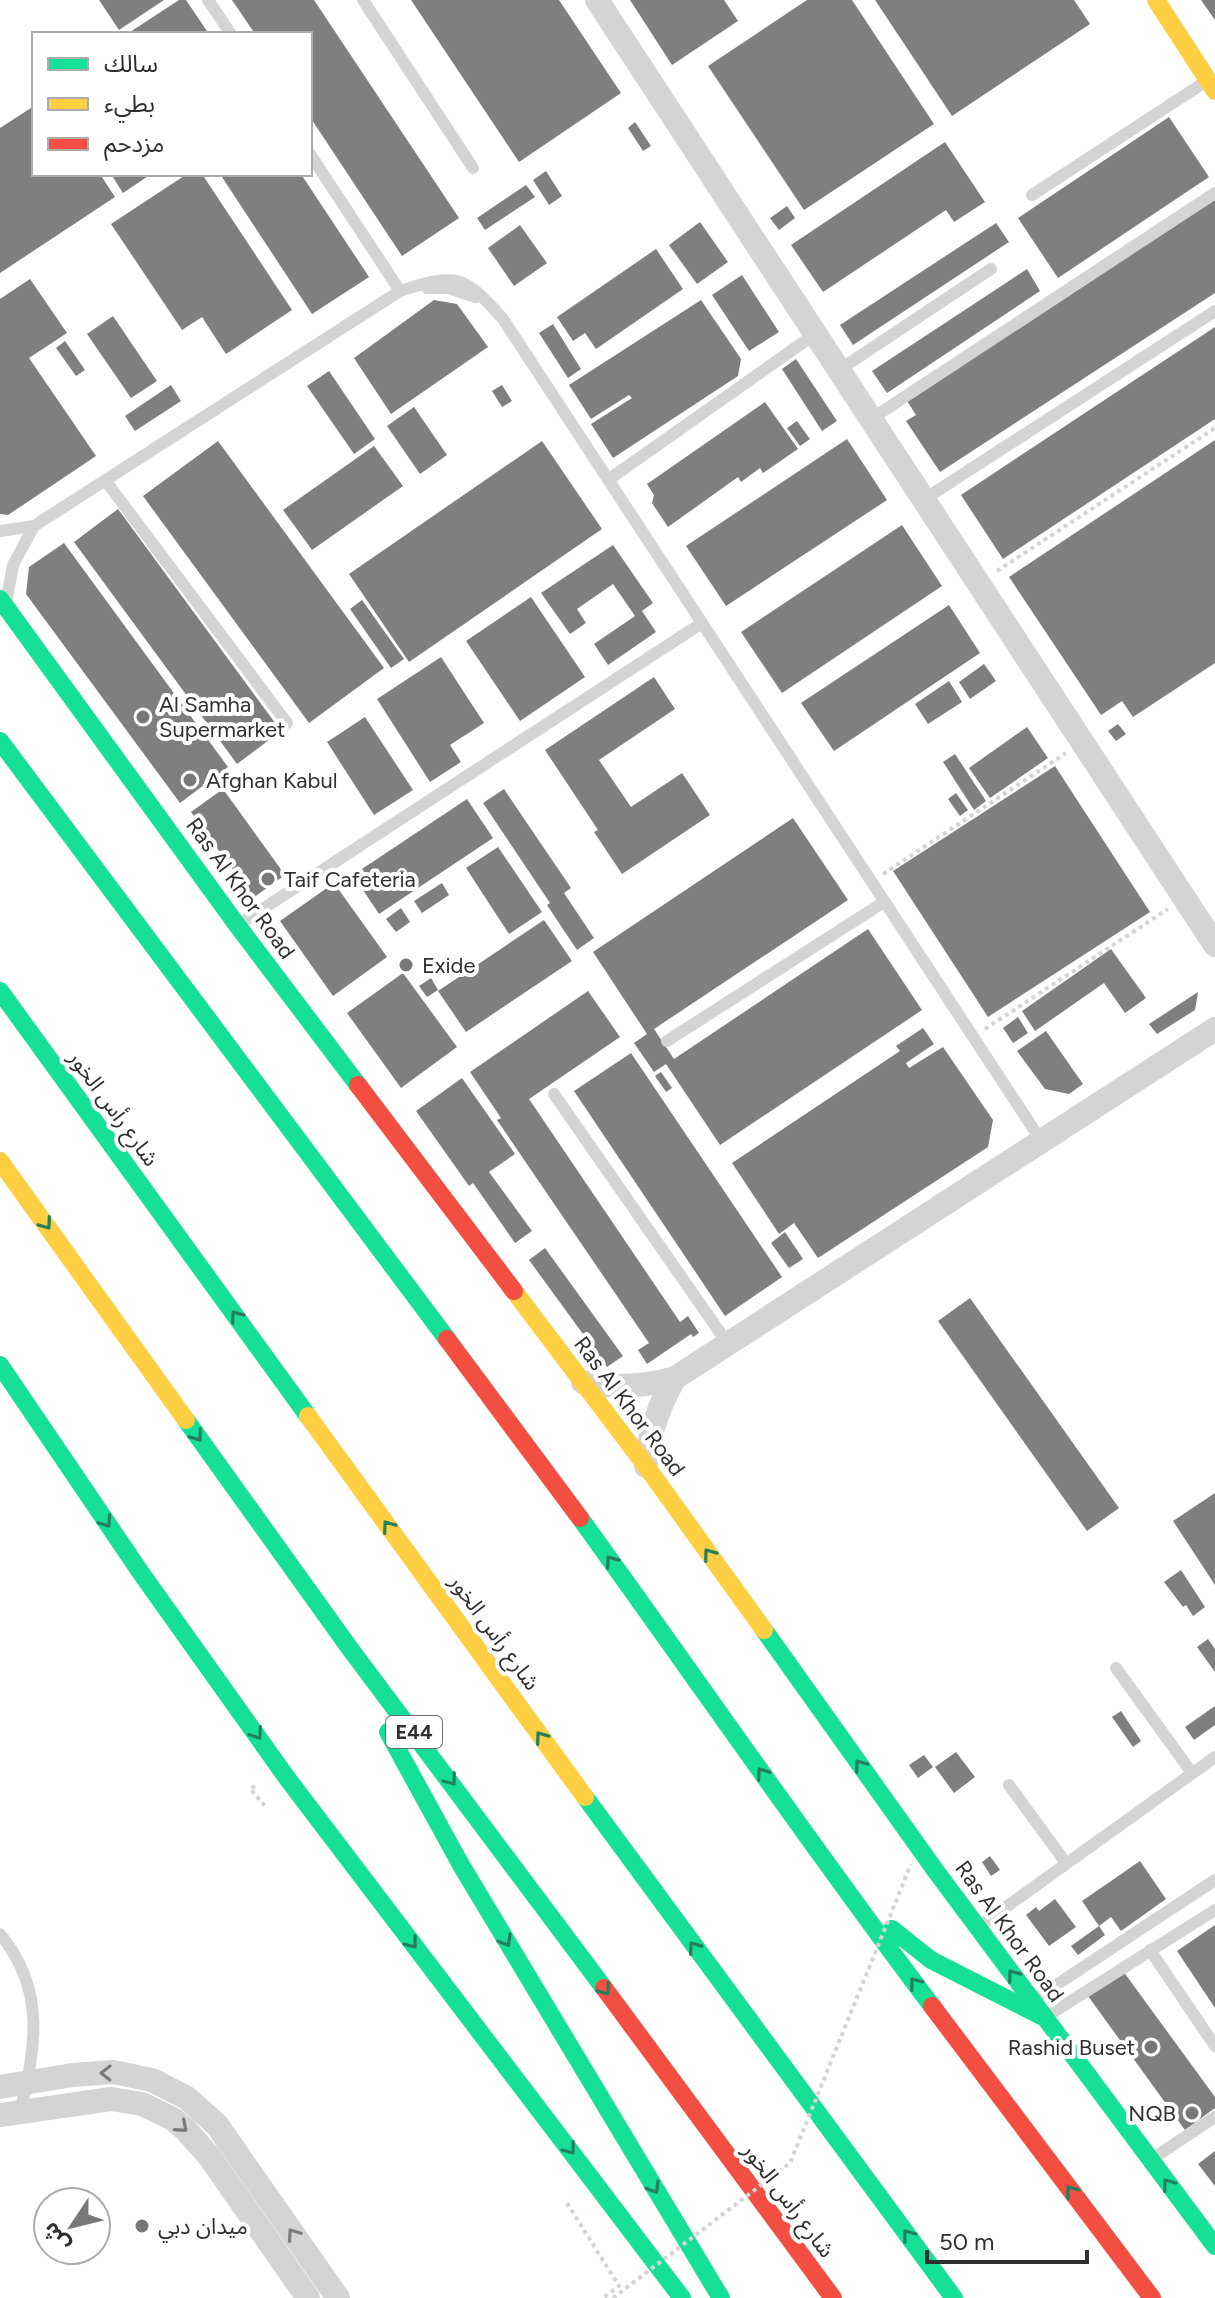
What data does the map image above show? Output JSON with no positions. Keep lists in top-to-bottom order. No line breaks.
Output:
{"streets":{"main road":["Ras Al Khor Road","شارع رأس الخور","E44"]},"places":["Al Samha Supermarket","Afghan Kabul","Taif Cafeteria","Exide","Rashid Buset","NQB","ميدان دبي"],"legend":["سالك","بطيء","مزدحم"],"scale_bar":"50 m","north":"bottom left"}
